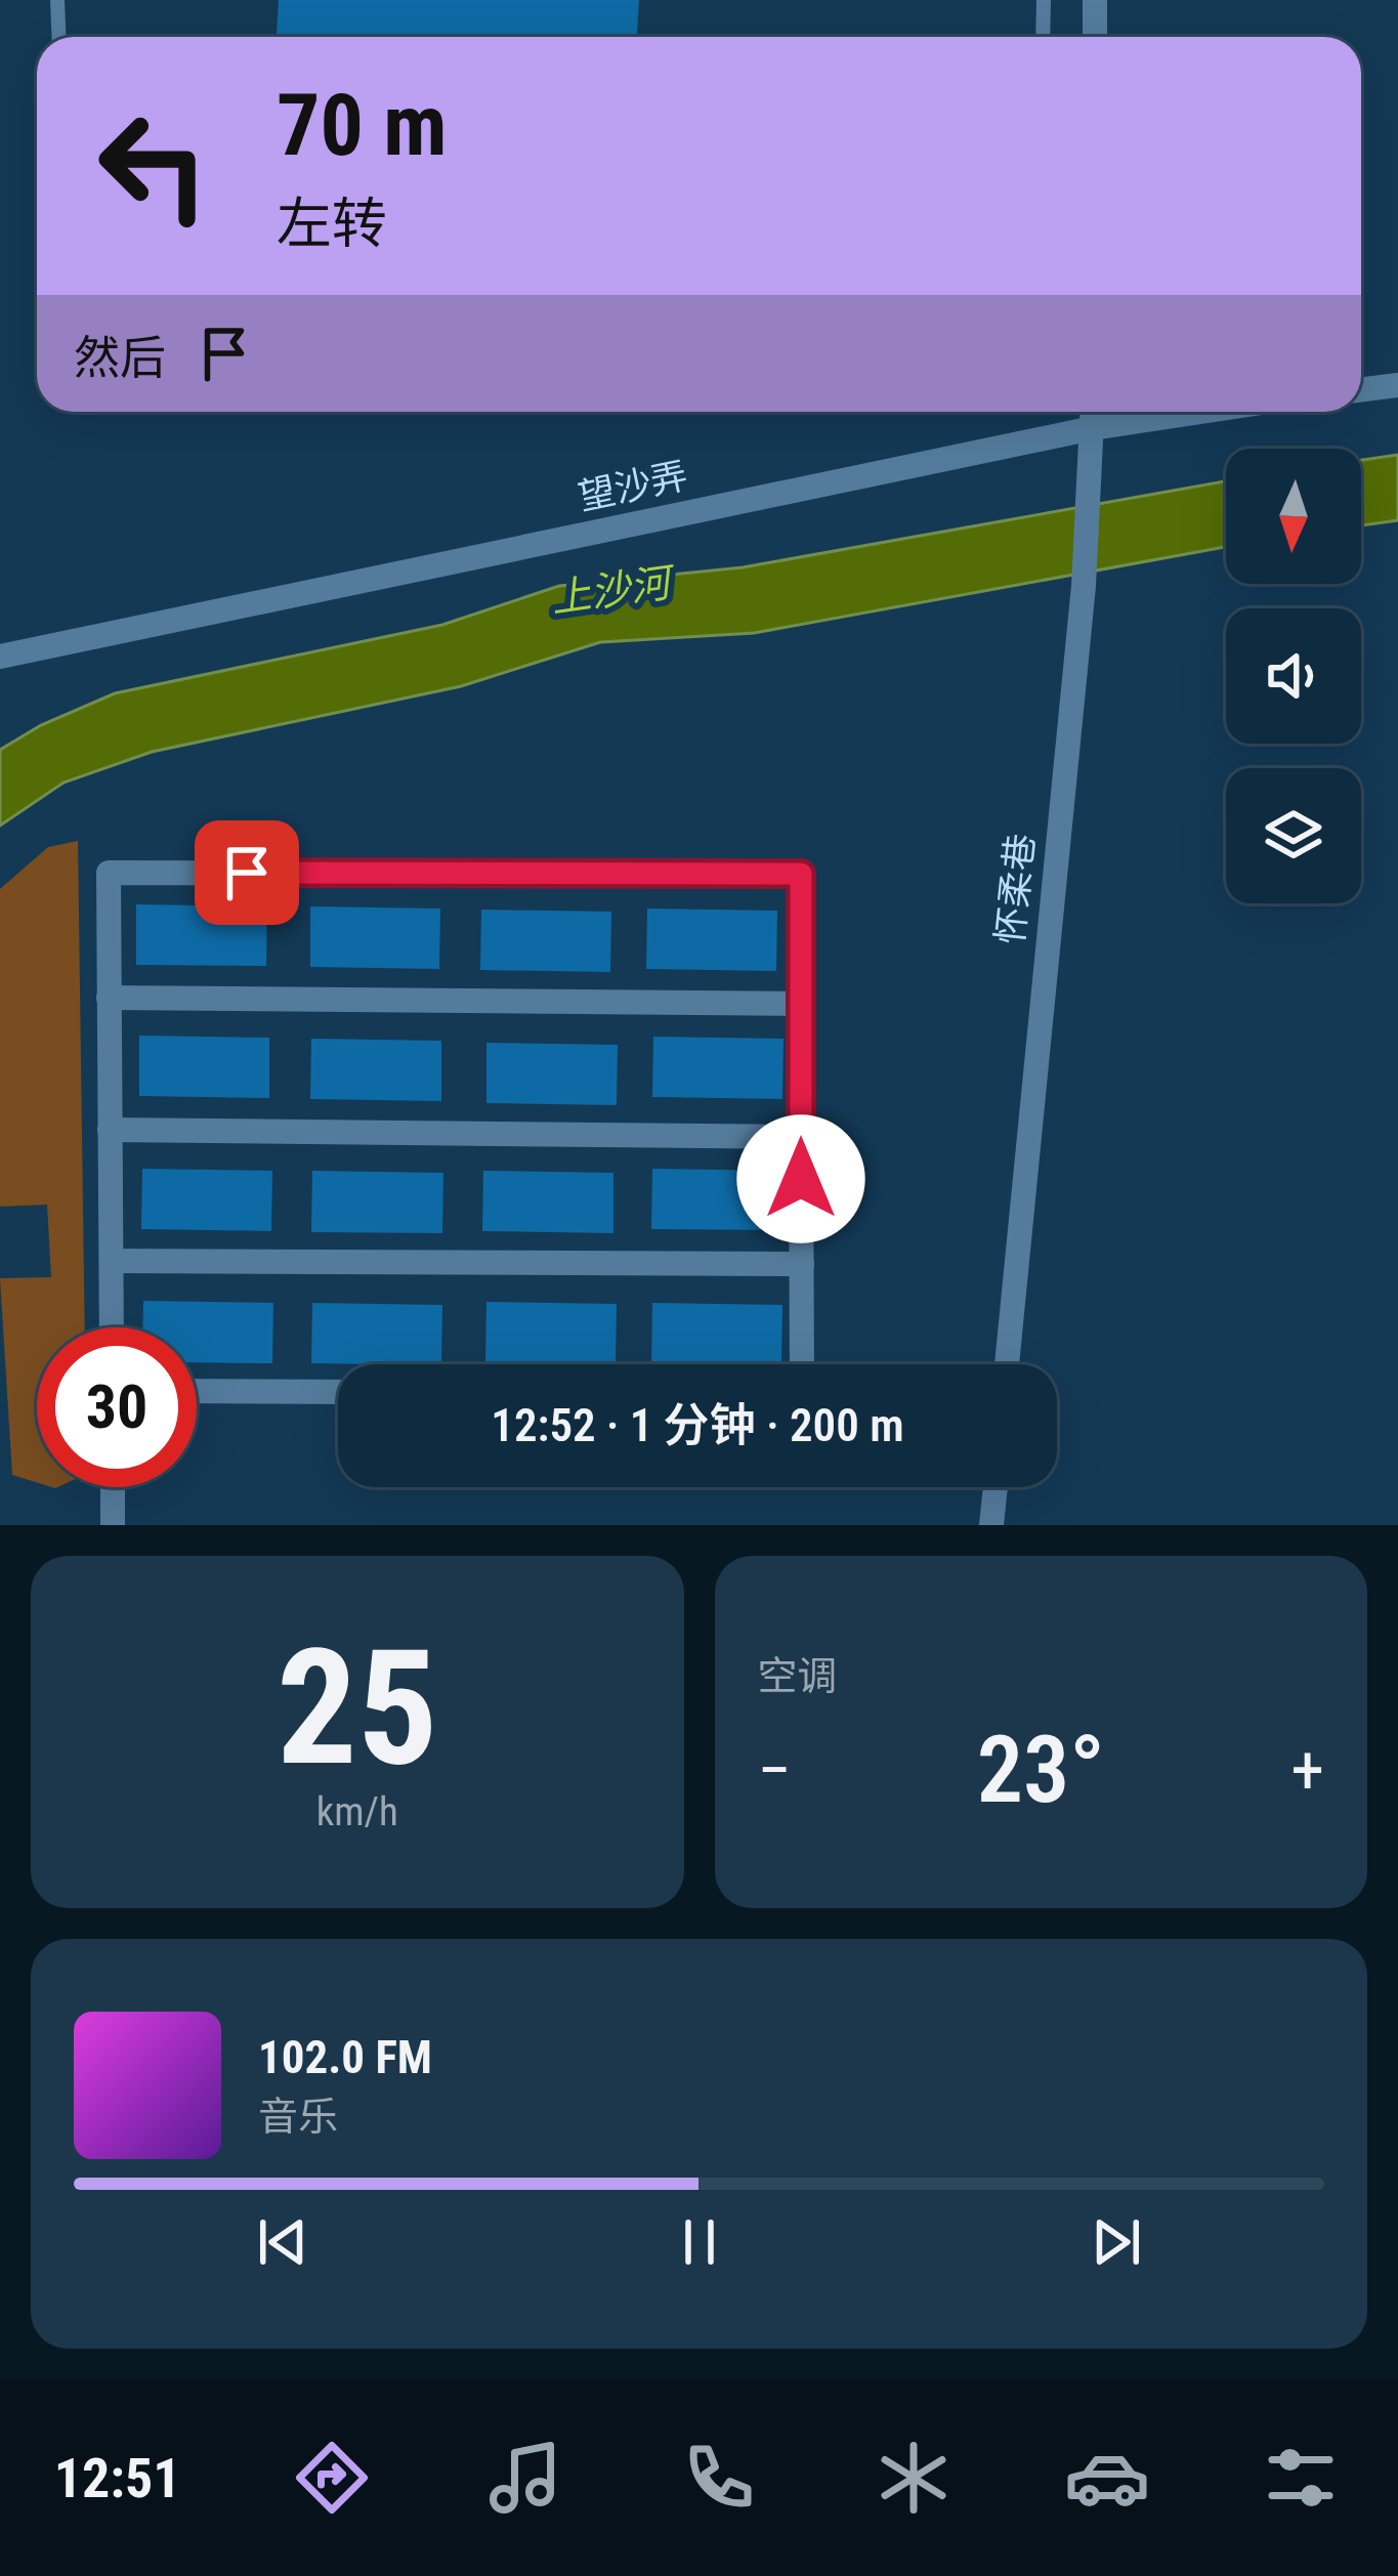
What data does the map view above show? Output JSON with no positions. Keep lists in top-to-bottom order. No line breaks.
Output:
{"streets":{"street":["望沙弄","怀柔巷"]},"crossings":[["望沙弄","怀柔巷"]],"water":["上沙河"],"north":"bottom","page":{"turn":["70 m","左转"],"then":"然后","limit":"30","trip":"12:52 · 1 分钟 · 200 m","tile":[["25","km/h"],"空调"],"heat":["−","23°","+"],"song":["102.0 FM","音乐"],"tabs":"12:51"}}
